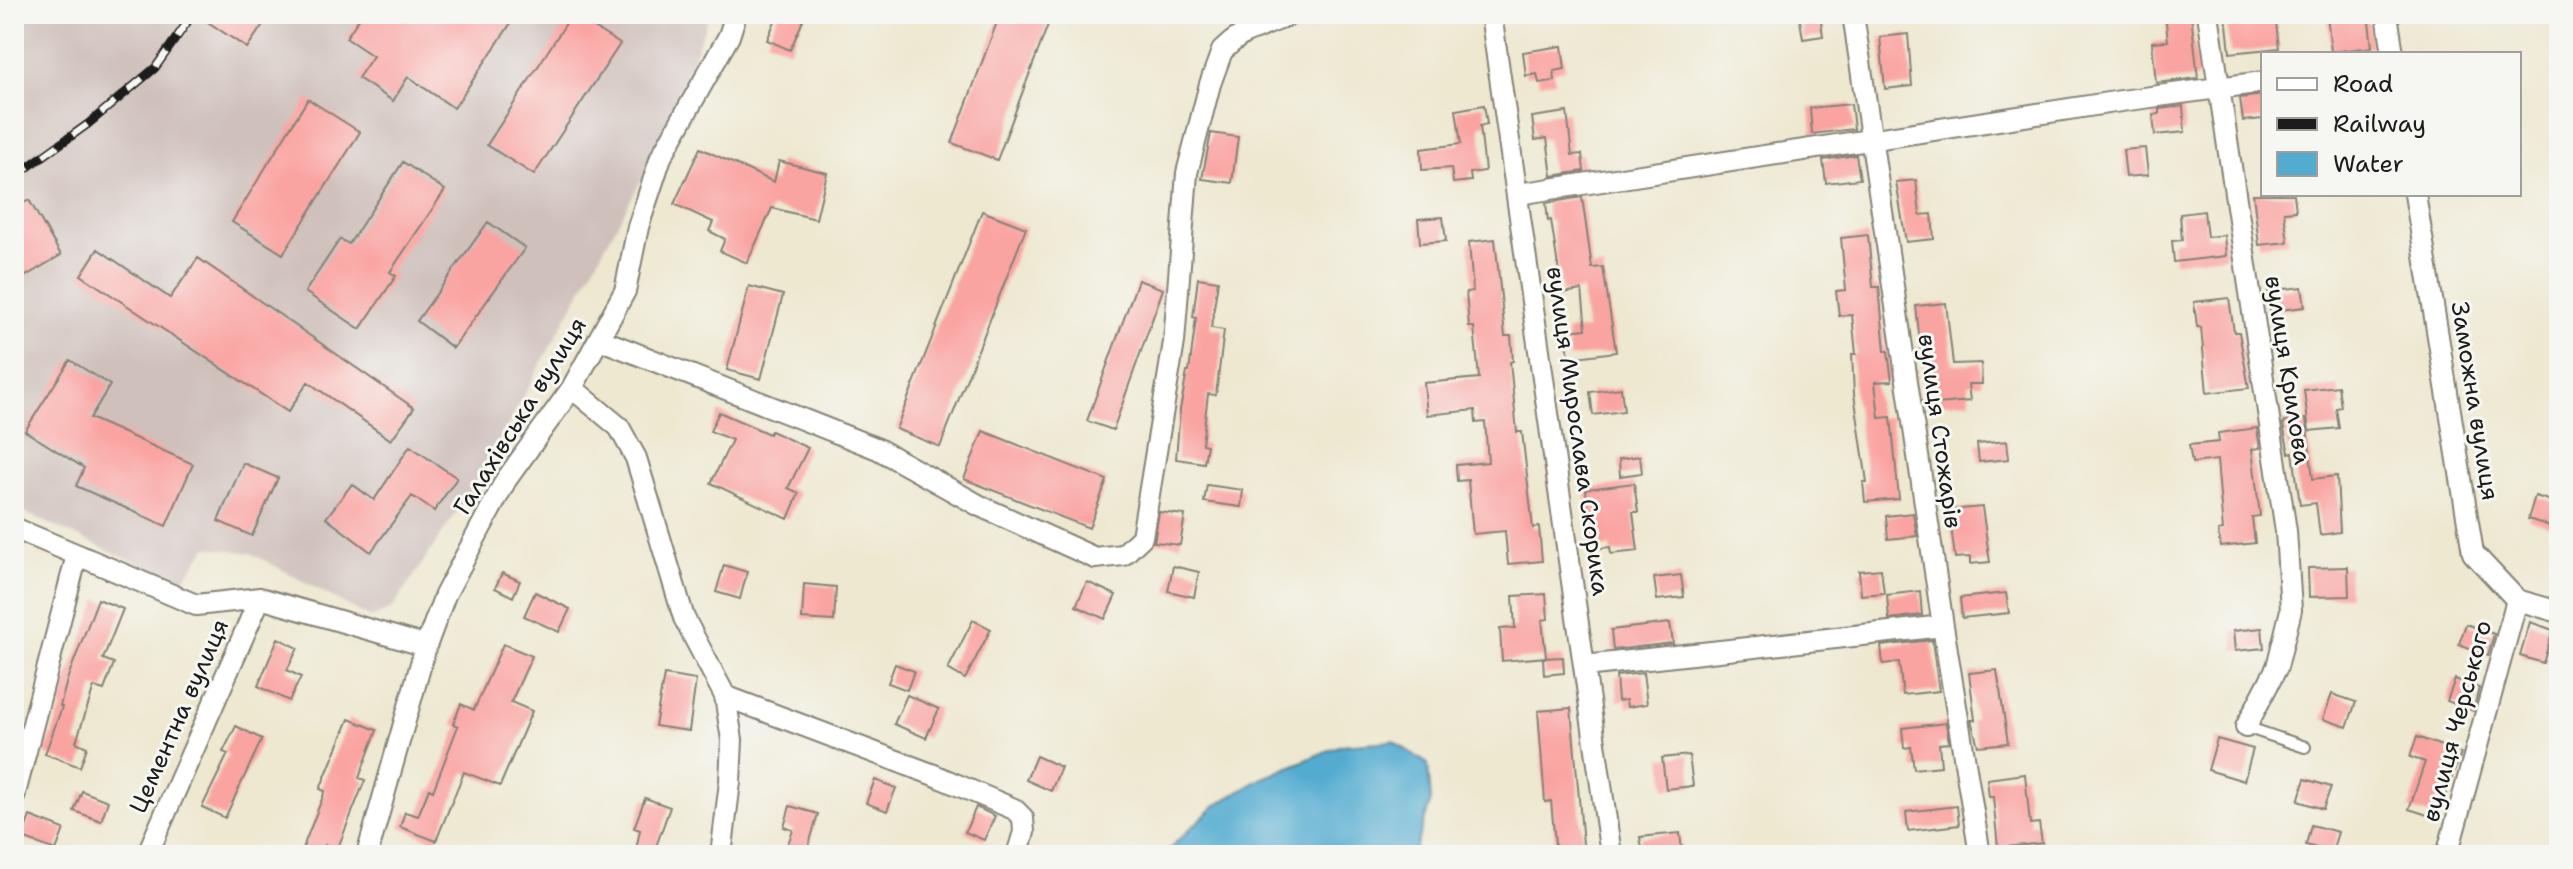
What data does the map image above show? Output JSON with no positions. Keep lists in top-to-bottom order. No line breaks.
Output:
{"streets":{"street":["вулиця Крилова","Заможна вулиця","Галахівська вулиця","вулиця Мирослава Скорика","вулиця Стожарів","Цементна вулиця","вулиця Черського"]},"crossings":[["Заможна вулиця","вулиця Черського"]],"legend":["Road","Railway","Water"]}
